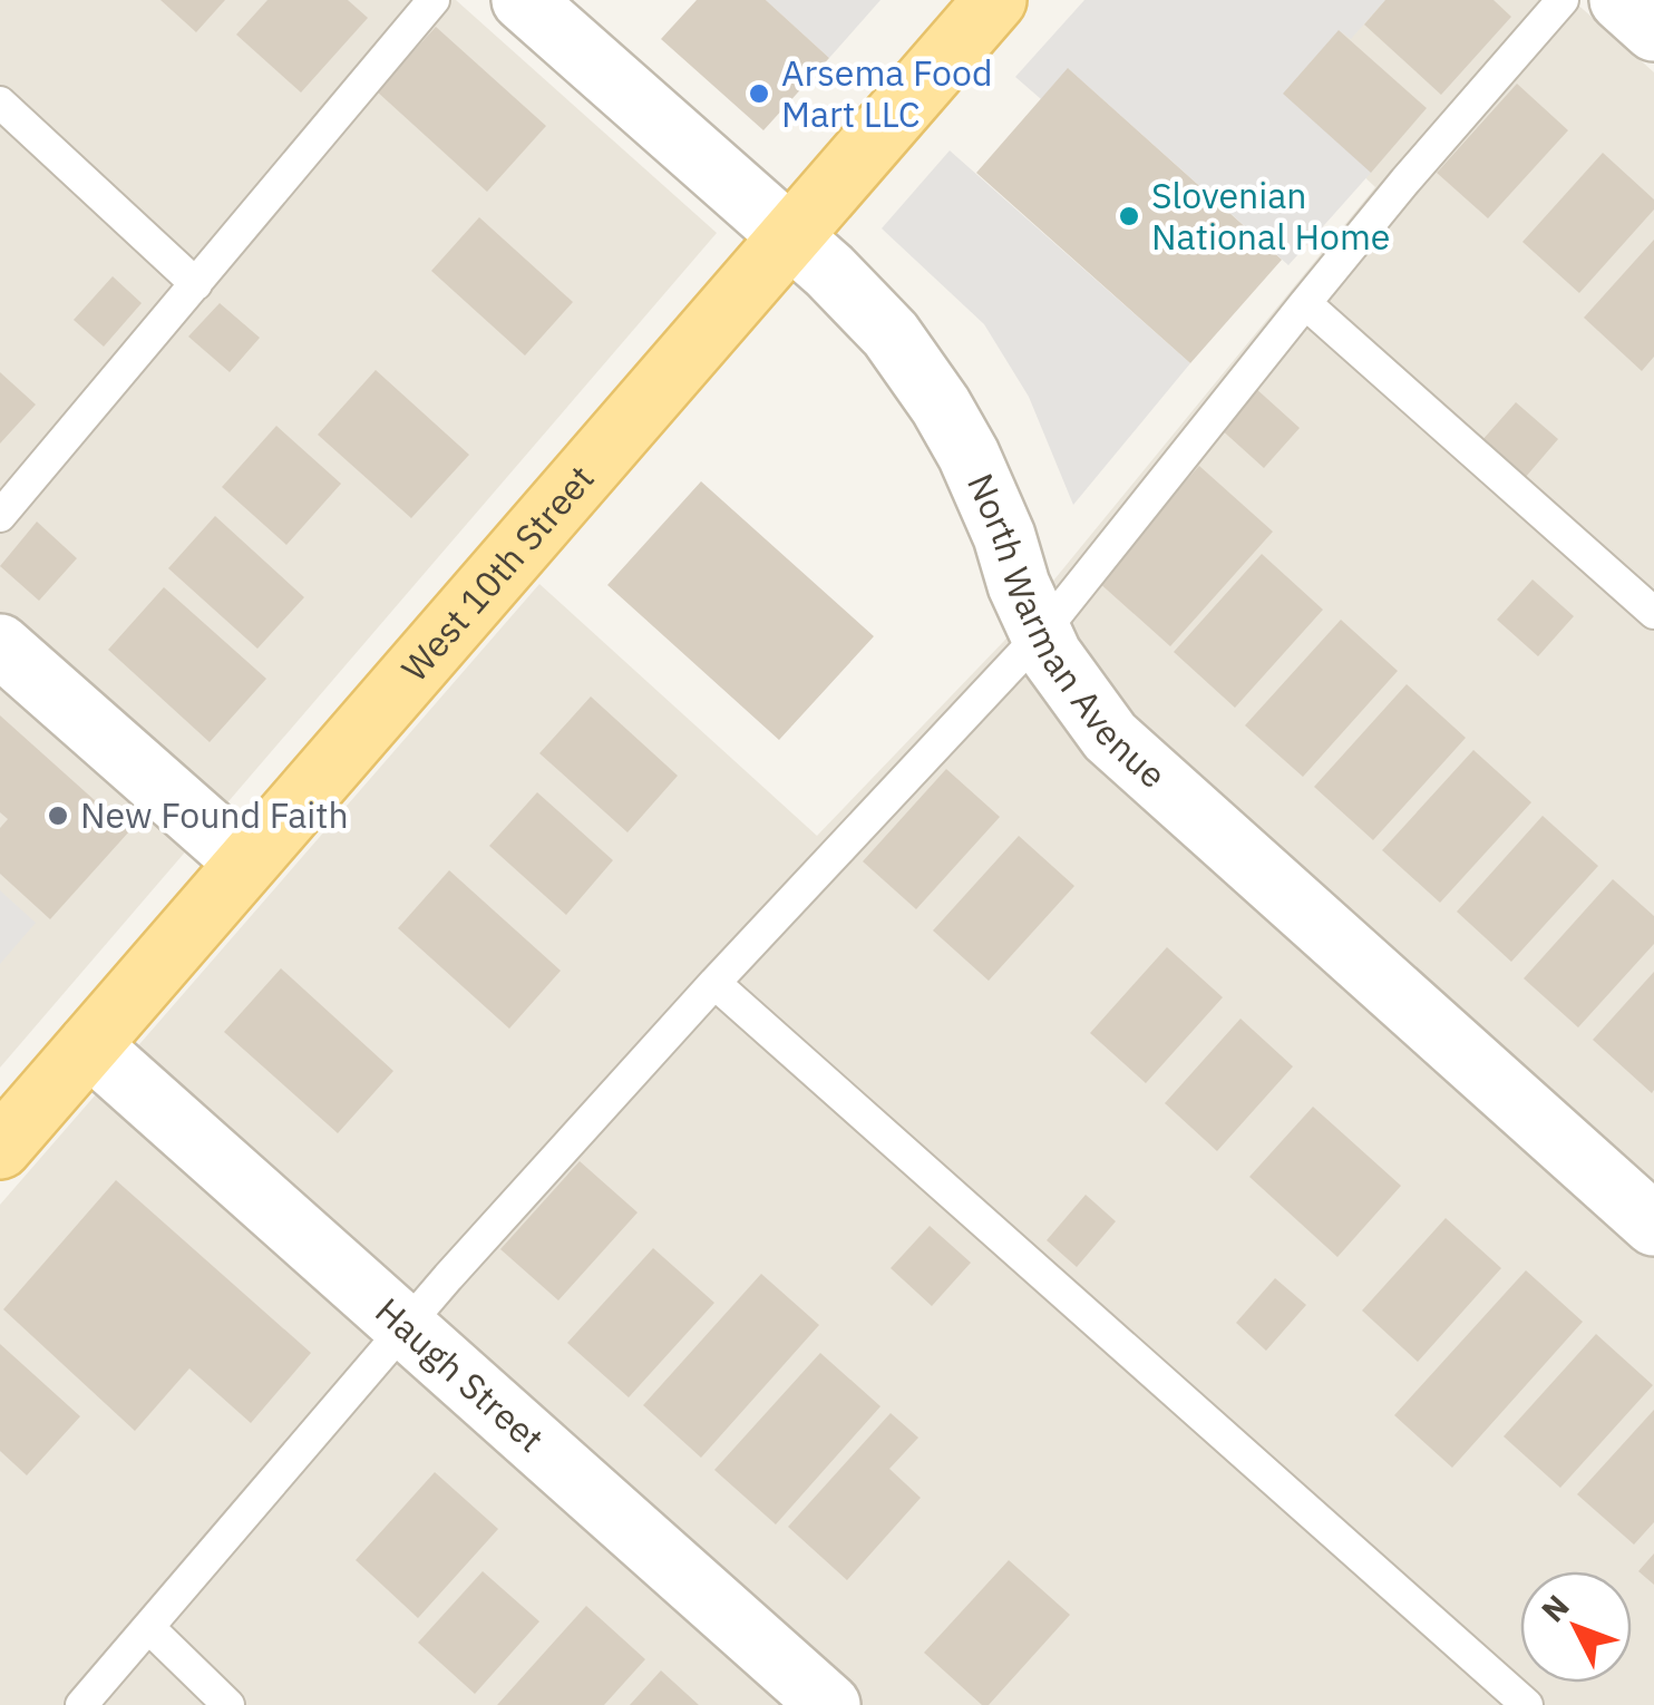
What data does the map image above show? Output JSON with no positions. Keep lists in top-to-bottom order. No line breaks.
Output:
{"streets":{"main road":["West 10th Street"],"street":["North Warman Avenue","Haugh Street"]},"crossings":[["West 10th Street","North Warman Avenue"],["West 10th Street","Haugh Street"]],"places":["Arsema Food Mart LLC","Slovenian National Home","New Found Faith"],"north":"top left"}
